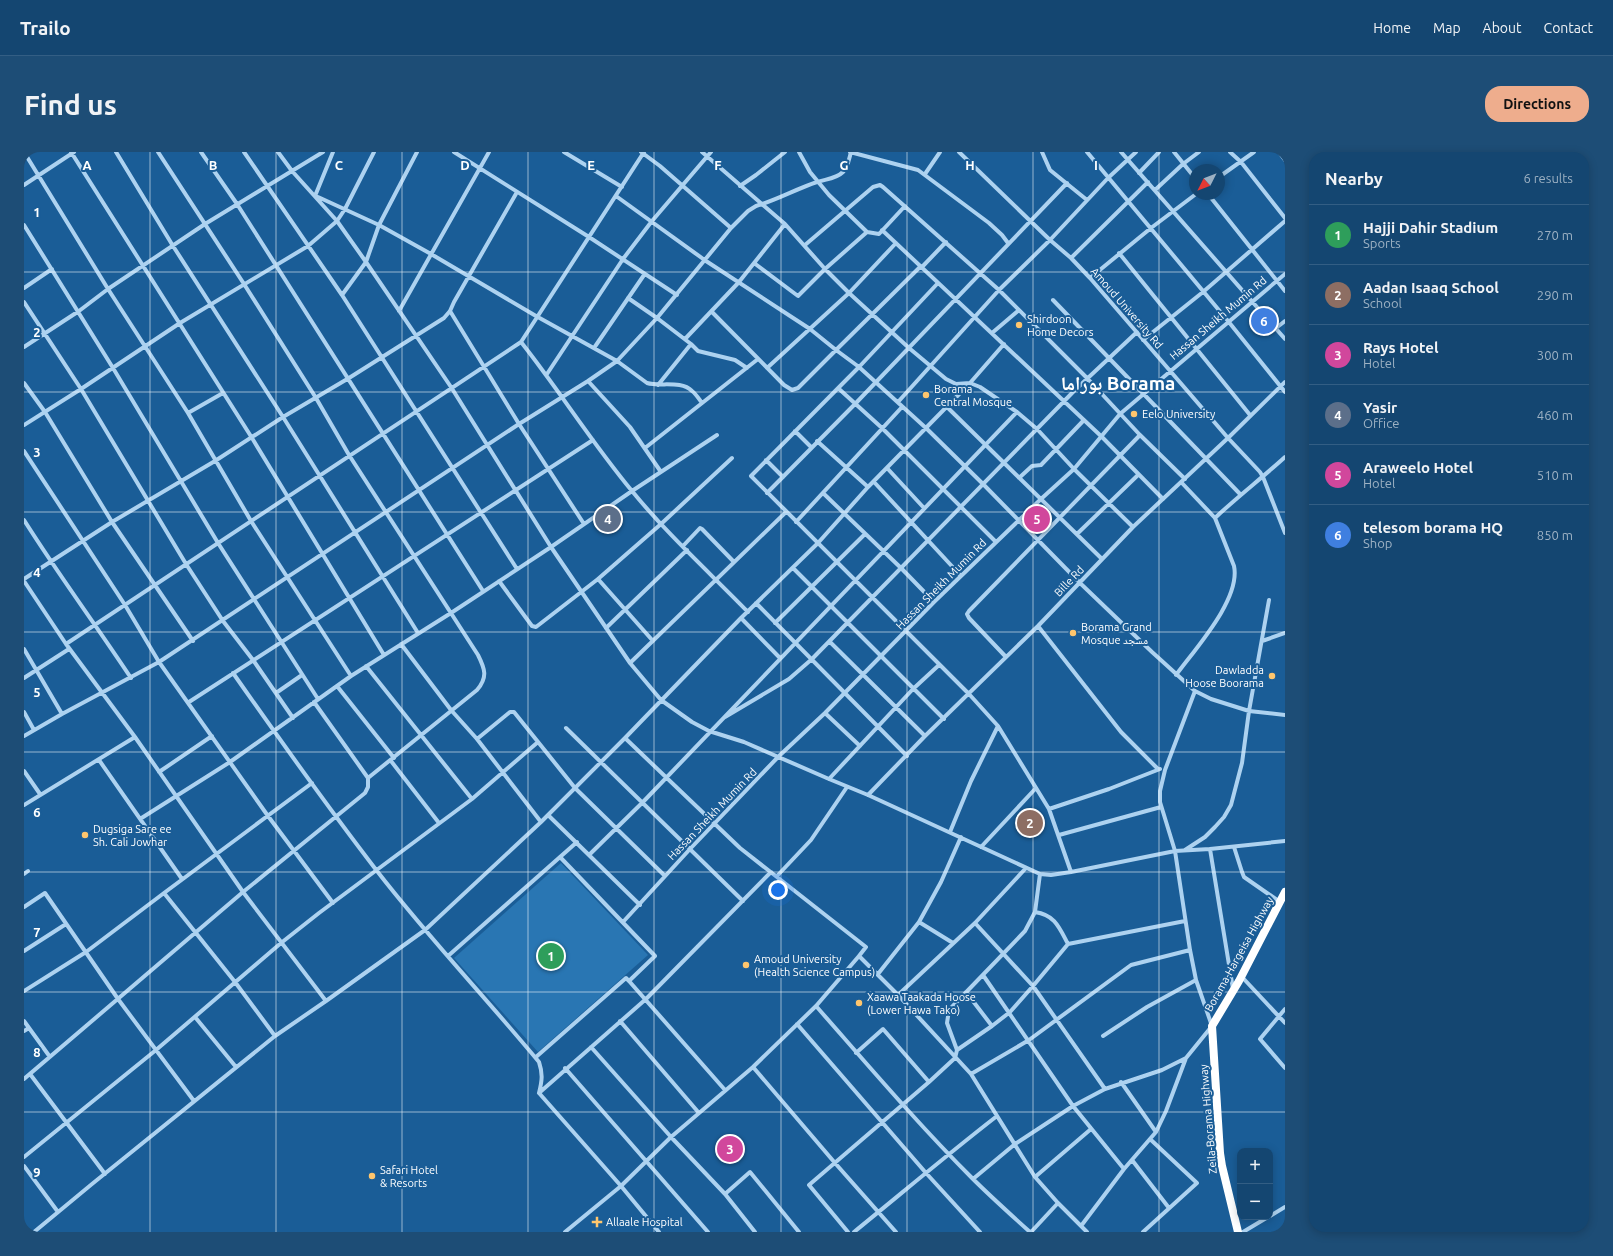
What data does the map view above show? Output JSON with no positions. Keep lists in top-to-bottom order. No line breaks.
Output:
{"streets":{"highway":["Borama-Hargeisa Highway","Zeila-Borama Highway"],"street":["Amoud University Rd","Hassan Sheikh Mumin Rd","Bille Rd"]},"crossings":[["Amoud University Rd","Hassan Sheikh Mumin Rd"],["Amoud University Rd","Bille Rd"],["Borama-Hargeisa Highway","Zeila-Borama Highway"]],"districts":["بوراما Borama"],"places":{"other":["Shirdoon Home Decors","Borama Central Mosque","Eelo University","Borama Grand Mosque مسجد","Dawladda Hoose Boorama","Dugsiga Sare ee Sh. Cali Jowhar","Amoud University (Health Science Campus)","Xaawa Taakada Hoose (Lower Hawa Tako)","Safari Hotel & Resorts"],"health":["Allaale Hospital"]},"north":"bottom left","page":{"header":"Trailo","nav":["Home","Map","About","Contact"],"buttons":"Directions","title":"Find us","heading":["Nearby","6 results"],"list":[{"mark":"1","name":"Hajji Dahir Stadium","note":"Sports","value":"270 m"},{"mark":"2","name":"Aadan Isaaq School","note":"School","value":"290 m"},{"mark":"3","name":"Rays Hotel","note":"Hotel","value":"300 m"},{"mark":"4","name":"Yasir","note":"Office","value":"460 m"},{"mark":"5","name":"Araweelo Hotel","note":"Hotel","value":"510 m"},{"mark":"6","name":"telesom borama HQ","note":"Shop","value":"850 m"}],"pins":["6","4","5","2","1","3"],"map_buttons":["+","−"]},"grid":{"columns":["A","B","C","D","E","F","G","H","I"],"rows":["1","2","3","4","5","6","7","8","9"]}}
